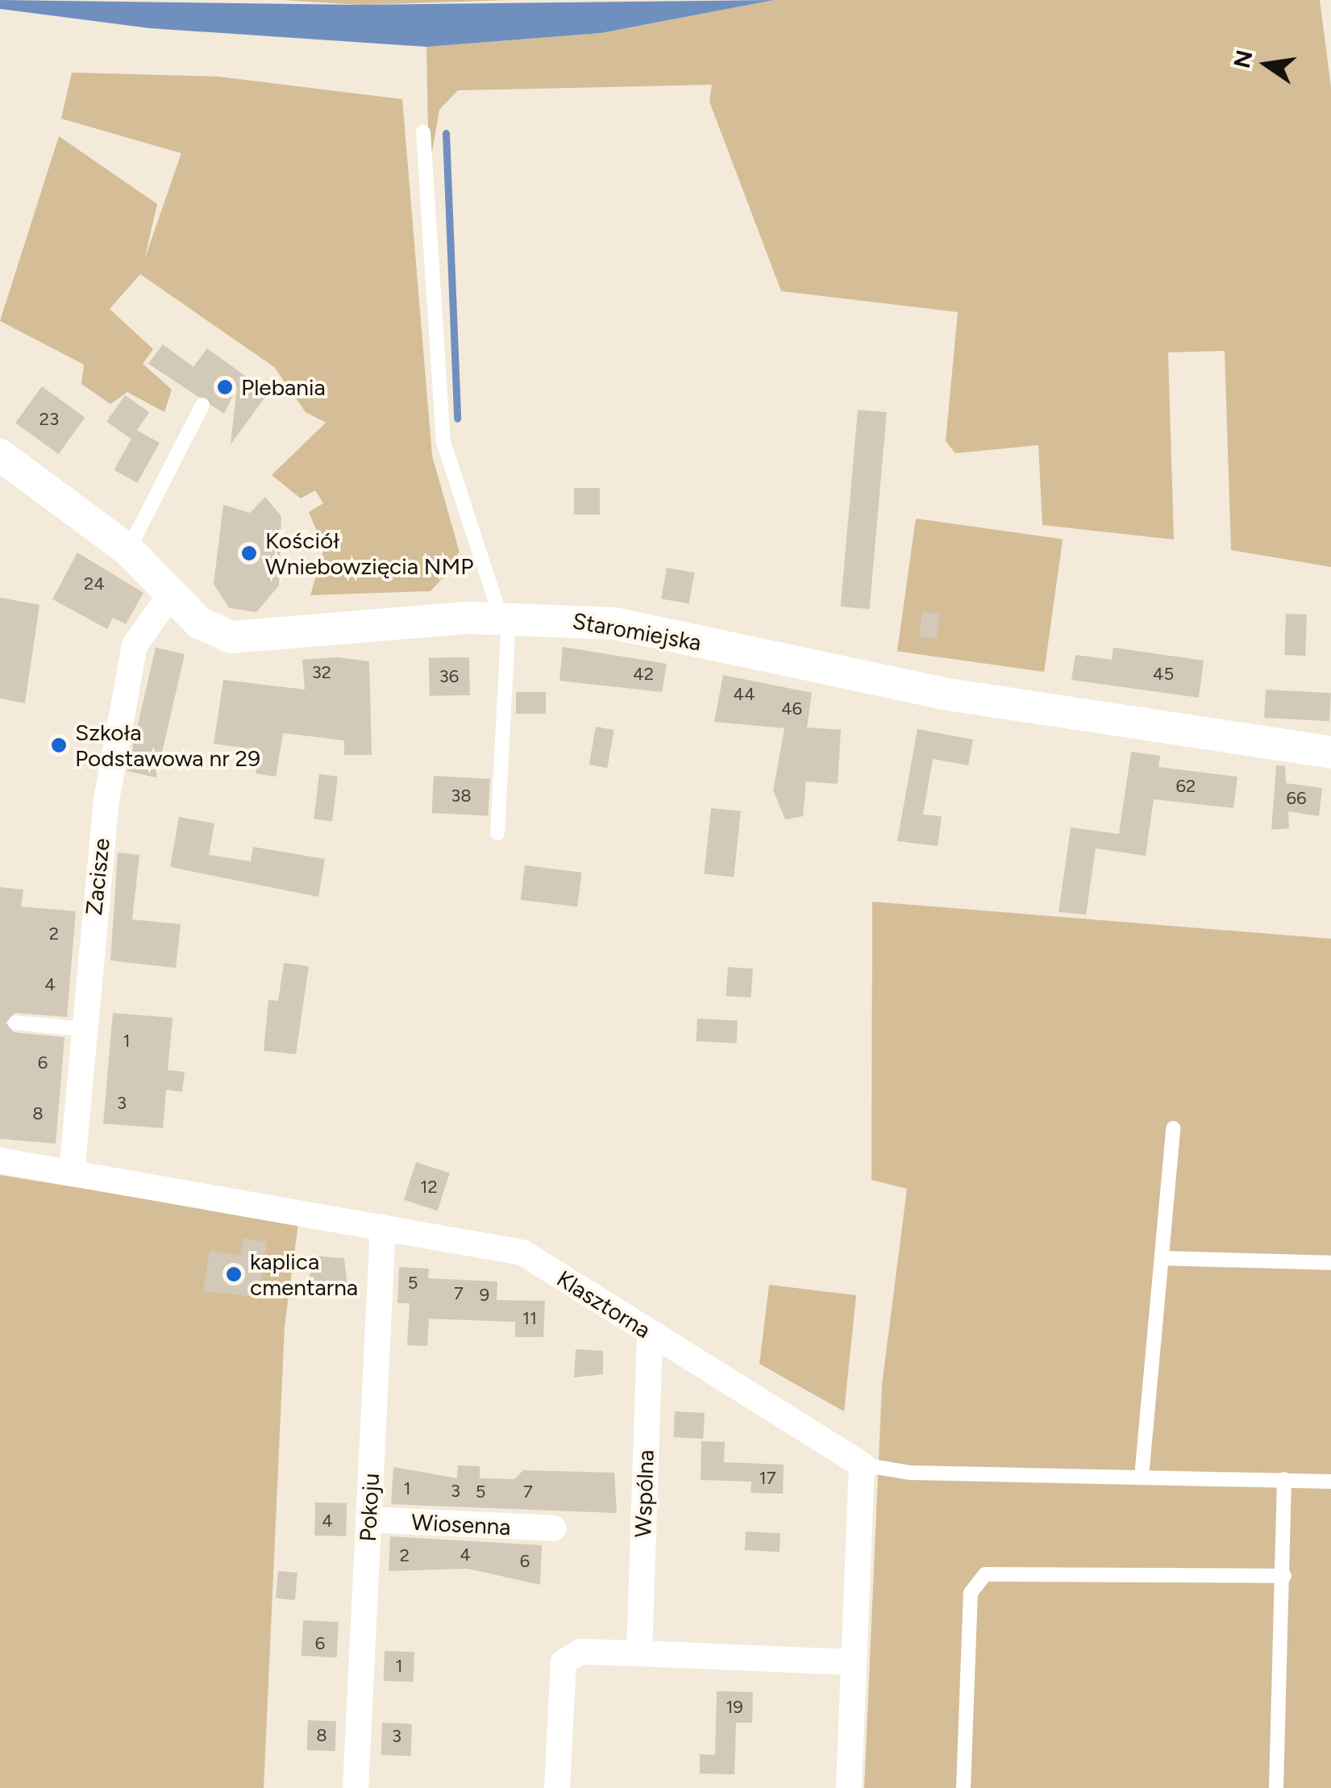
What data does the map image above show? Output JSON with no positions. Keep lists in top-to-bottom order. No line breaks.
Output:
{"streets":{"street":["Staromiejska","Zacisze","Klasztorna","Wspólna","Pokoju","Wiosenna"]},"crossings":[["Staromiejska","Zacisze"],["Zacisze","Klasztorna"],["Klasztorna","Wspólna"],["Klasztorna","Pokoju"],["Pokoju","Wiosenna"]],"places":["Plebania","Kościół Wniebowzięcia NMP","Szkoła Podstawowa nr 29","kaplica cmentarna"],"house_numbers":["23","24","32","42","45","36","44","46","62","38","66","2","4","1","6","3","8","12","5","7","9","11","17","1","3","5","7","4","4","2","6","6","1","19","8","3"],"north":"left"}
